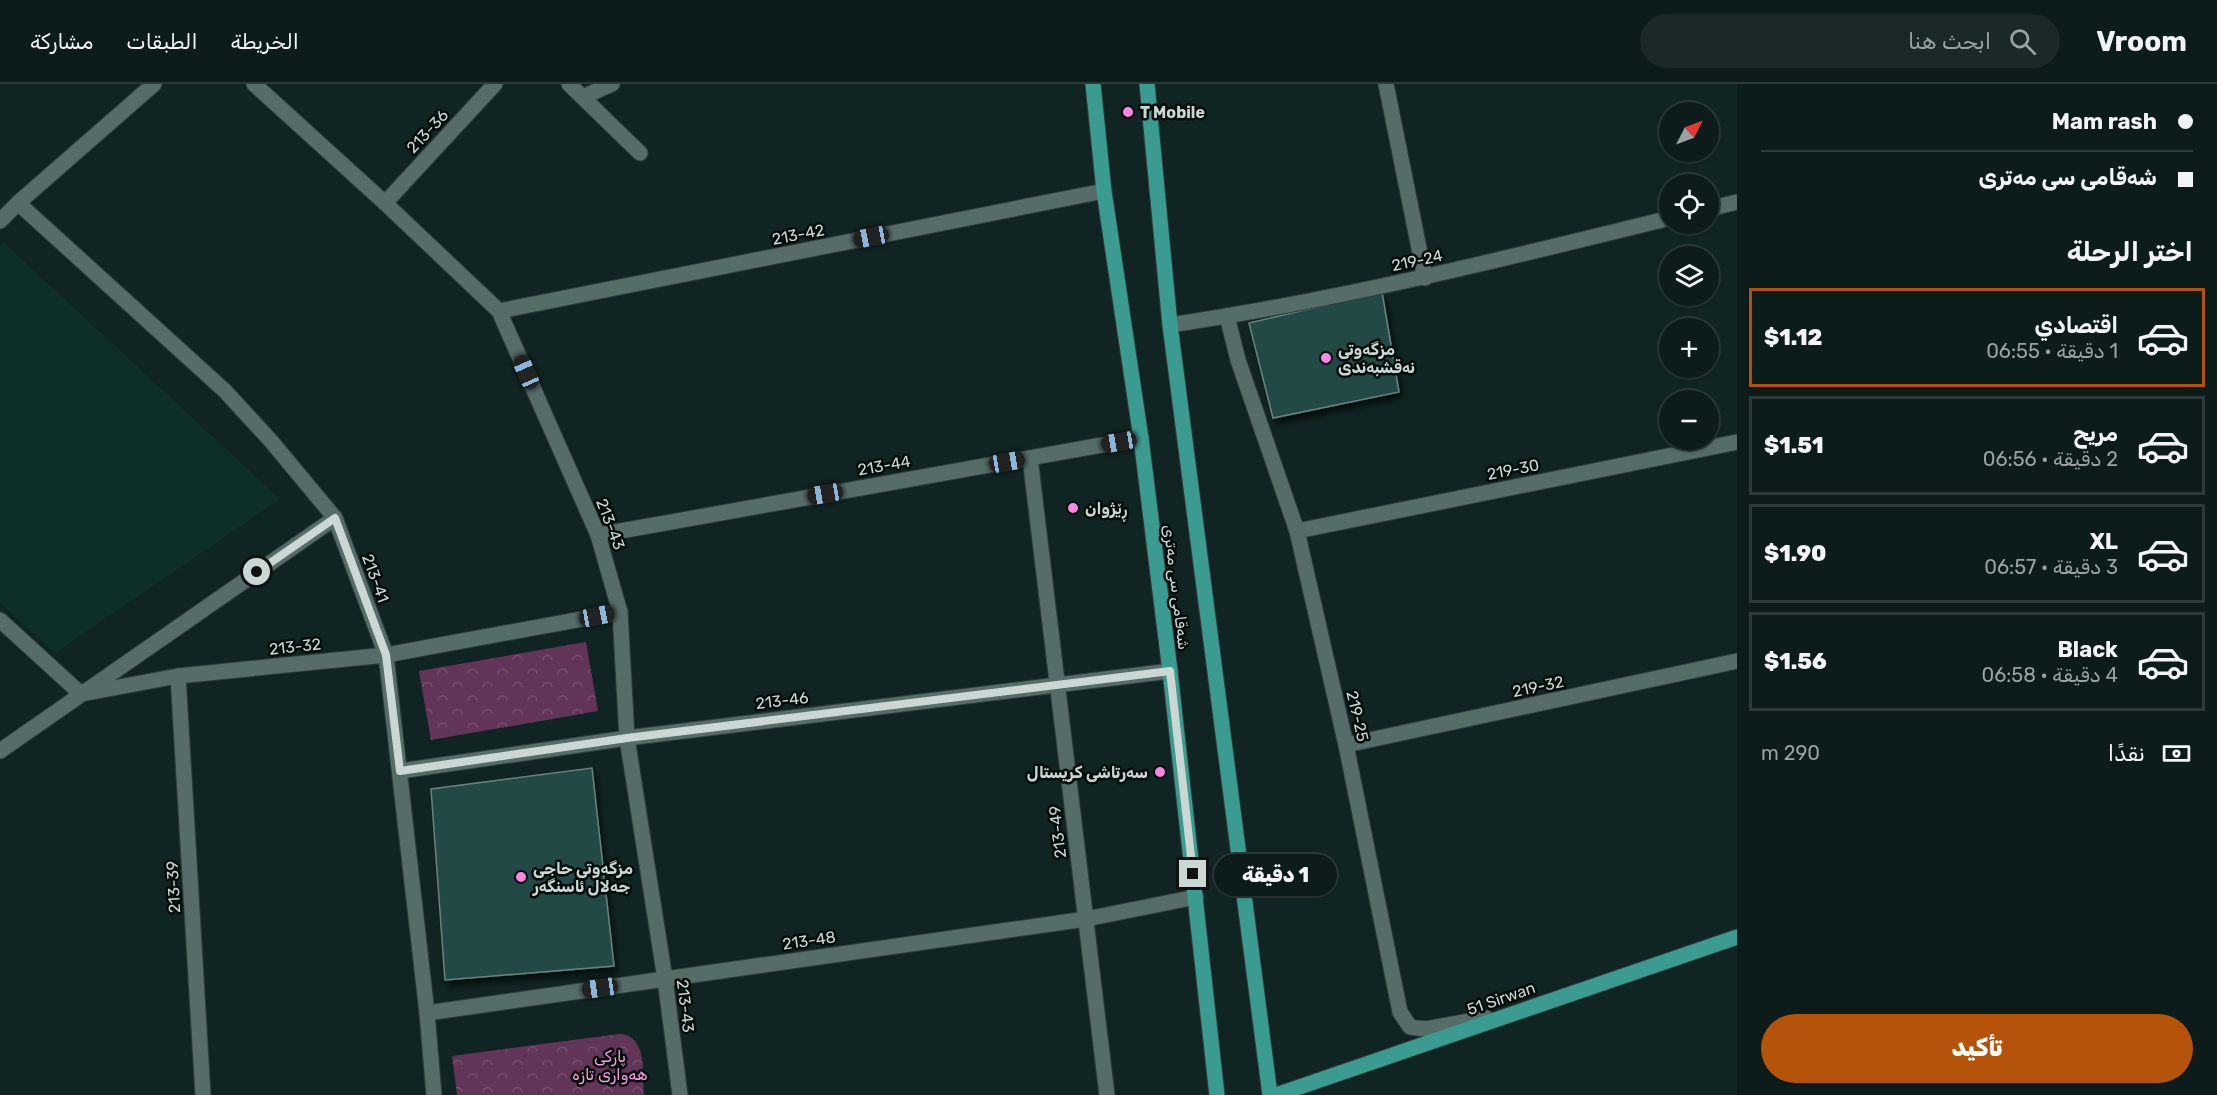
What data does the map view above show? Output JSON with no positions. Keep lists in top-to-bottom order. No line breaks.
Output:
{"streets":{"main road":["شەقامی سی مەتری","51 Sirwan"],"street":["213-36","213-42","219-24","213-44","219-30","213-43","213-41","213-32","219-32","213-46","219-25","213-49","213-39","213-48"]},"crossings":[["213-36","213-43"],["213-42","213-43"],["213-42","شەقامی سی مەتری"],["219-24","شەقامی سی مەتری"],["219-24","219-25"],["213-44","213-43"],["213-44","شەقامی سی مەتری"],["213-44","213-49"],["219-30","219-25"],["213-43","213-32"],["213-43","213-46"],["213-43","213-48"],["213-41","213-32"],["213-41","213-46"],["213-41","213-48"],["شەقامی سی مەتری","213-46"],["شەقامی سی مەتری","213-48"],["213-32","213-39"],["219-32","219-25"],["213-46","213-49"],["219-25","51 Sirwan"],["213-49","213-48"]],"parks":["پارکی هەواری تازە"],"places":["T Mobile","مزگەوتی نەقشبەندی","ڕێژوان","سەرتاشی کریستال","مزگەوتی حاجی جەلال ئاسنگەر"],"north":"top right","page":{"header":"Vroom","search":"ابحث هنا","nav":["الخريطة","الطبقات","مشاركة"],"banner":["Mam rash","شەقامی سی مەتری"],"map_buttons":["+","−"],"heading":"اختر الرحلة","list":[{"name":"اقتصادي","note":"1 دقيقة · 06:55","value":"$1.12"},{"name":"مريح","note":"2 دقيقة · 06:56","value":"$1.51"},{"name":"XL","note":"3 دقيقة · 06:57","value":"$1.90"},{"name":"Black","note":"4 دقيقة · 06:58","value":"$1.56"}],"pay":["نقدًا","290 m"],"bubble":"1 دقيقة","buttons":"تأكيد"}}
